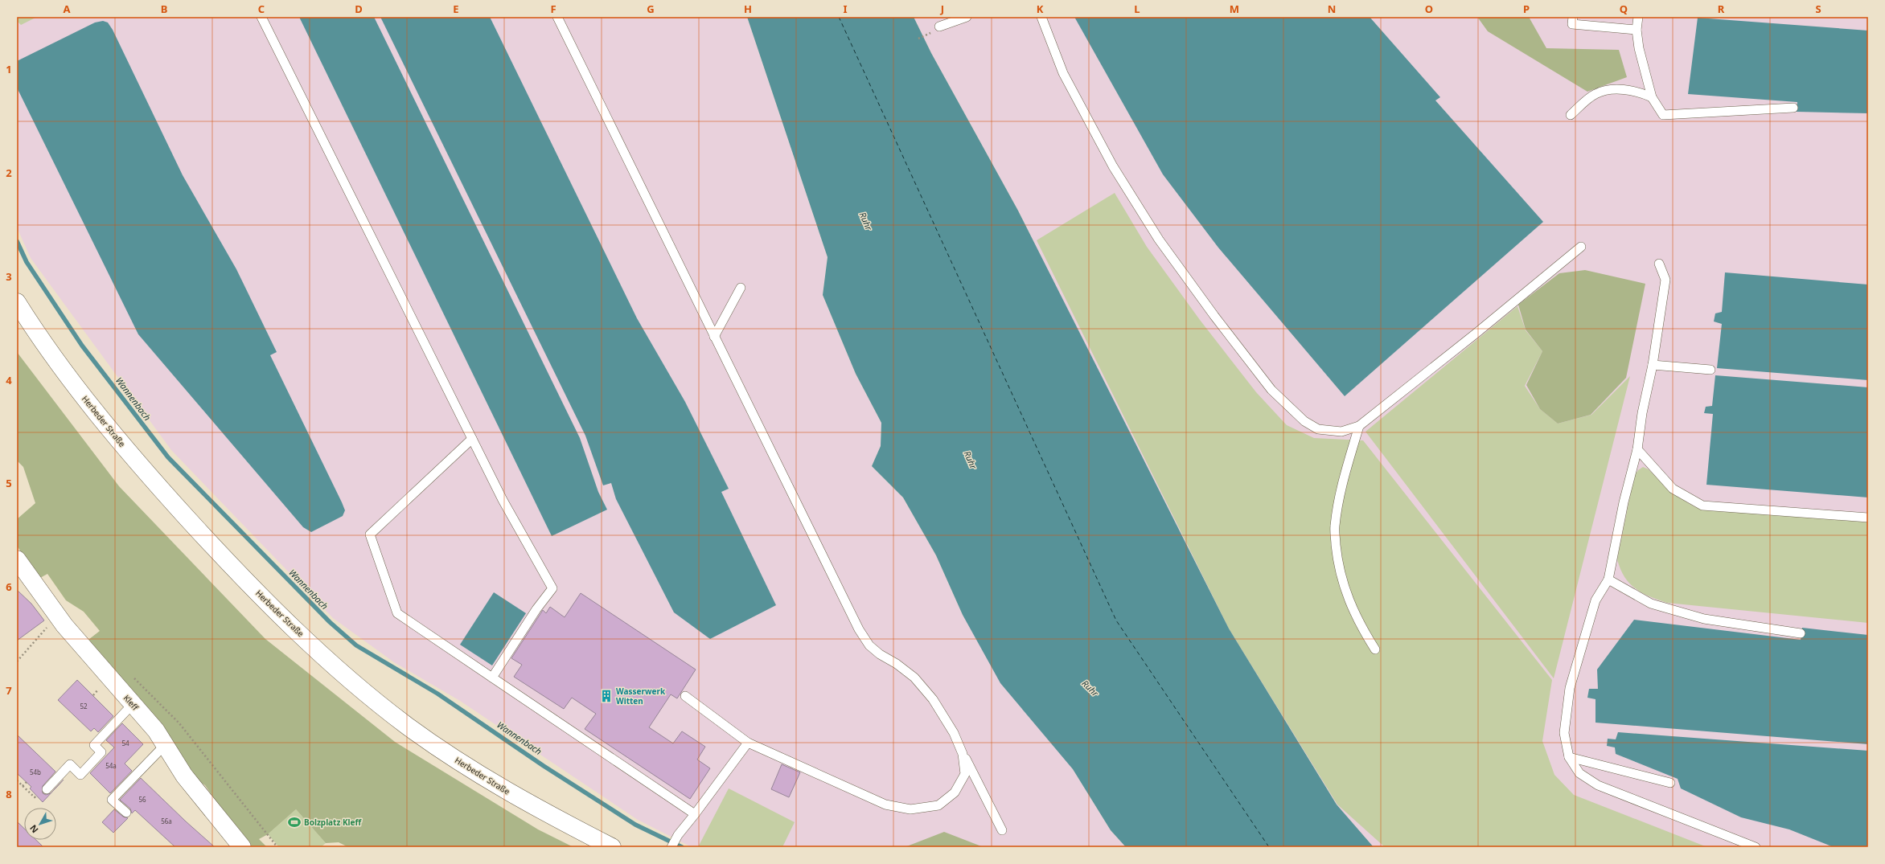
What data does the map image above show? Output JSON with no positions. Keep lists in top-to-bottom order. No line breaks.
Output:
{"streets":{"main road":["Herbeder Straße","Kleff"]},"water":["Ruhr","Wannenbach"],"places":{"building":["Wasserwerk Witten"],"sports":["Bolzplatz Kleff"]},"house_numbers":["52","54","54a","54b","56","56a"],"north":"bottom left","grid":{"columns":["A","B","C","D","E","F","G","H","I","J","K","L","M","N","O","P","Q","R","S"],"rows":["1","2","3","4","5","6","7","8"]}}
